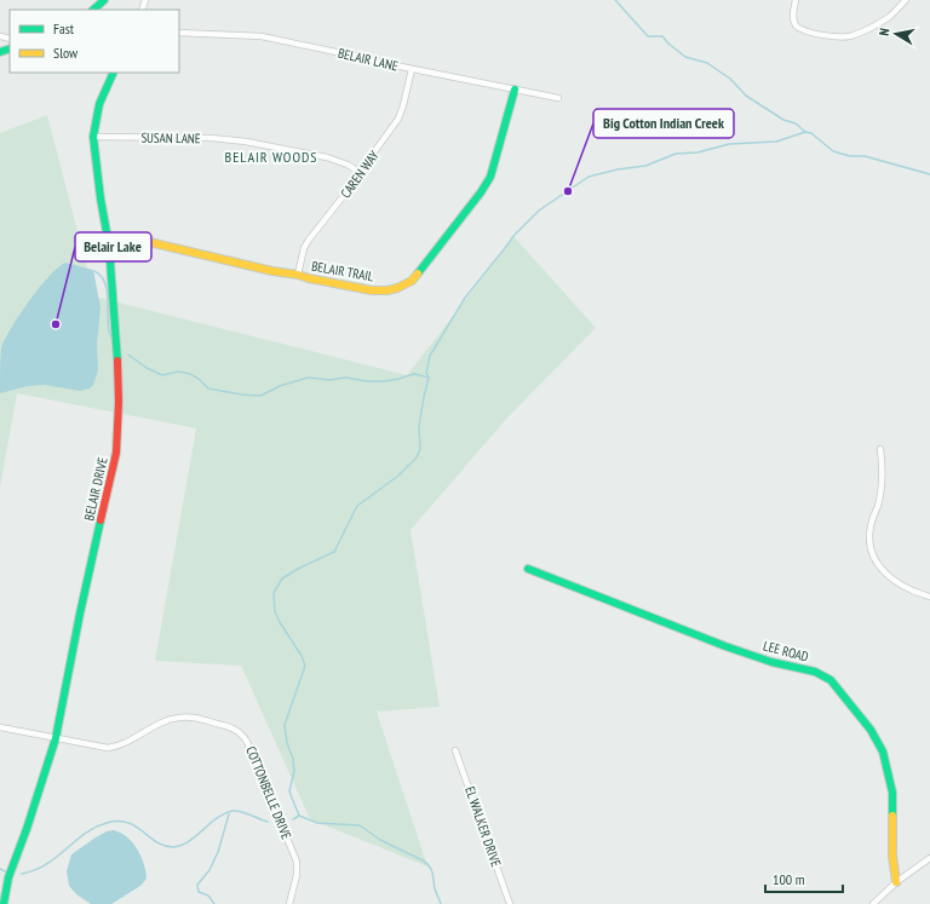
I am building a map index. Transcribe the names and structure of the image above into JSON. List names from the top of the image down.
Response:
{
  "streets": {
    "street": [
      "BELAIR LANE",
      "SUSAN LANE",
      "CAREN WAY",
      "BELAIR TRAIL",
      "BELAIR DRIVE",
      "LEE ROAD",
      "COTTONBELLE DRIVE",
      "EL WALKER DRIVE"
    ]
  },
  "crossings": [
    ["BELAIR LANE", "CAREN WAY"],
    ["BELAIR LANE", "BELAIR TRAIL"],
    ["SUSAN LANE", "CAREN WAY"],
    ["SUSAN LANE", "BELAIR DRIVE"],
    ["CAREN WAY", "BELAIR TRAIL"],
    ["BELAIR TRAIL", "BELAIR DRIVE"],
    ["BELAIR DRIVE", "COTTONBELLE DRIVE"]
  ],
  "districts": ["BELAIR WOODS"],
  "places": ["Big Cotton Indian Creek", "Belair Lake"],
  "legend": ["Fast", "Slow"],
  "scale_bar": "100 m",
  "north": "left"
}
